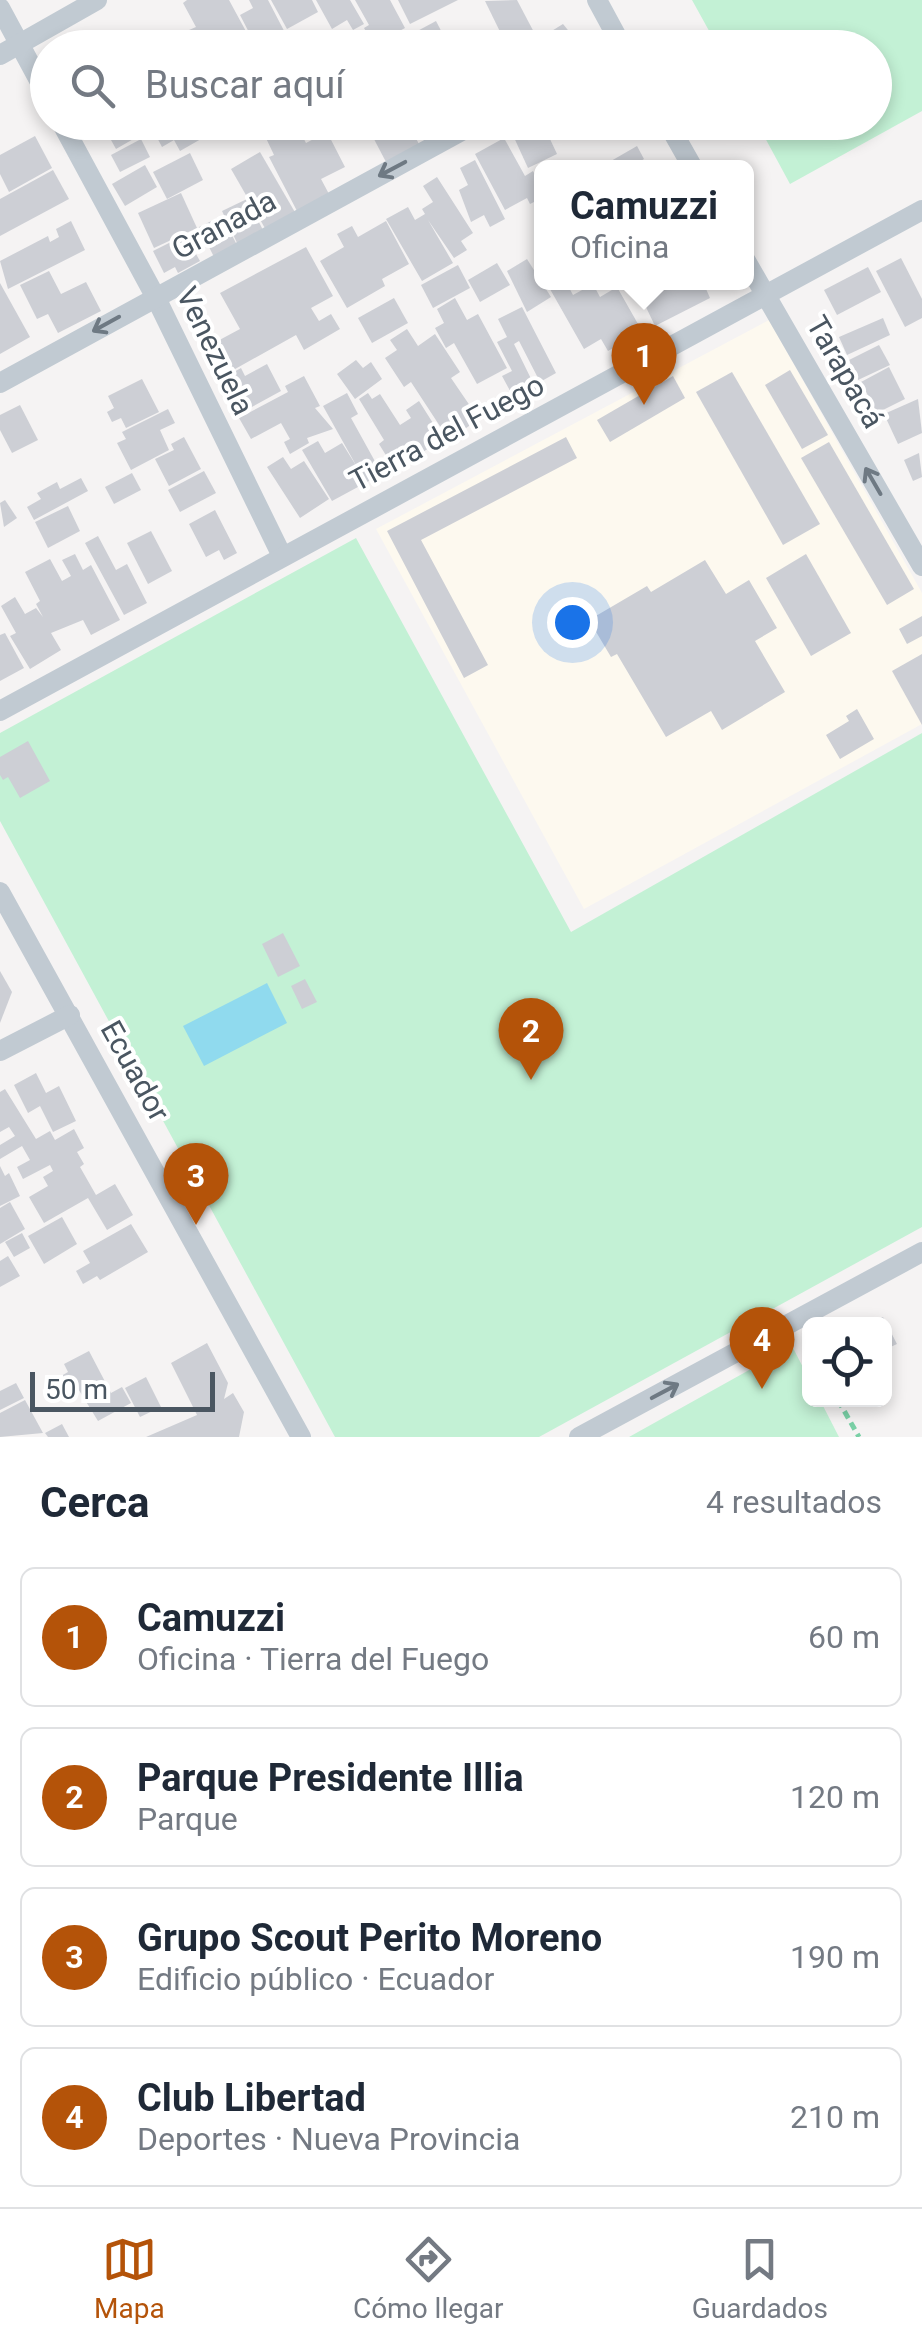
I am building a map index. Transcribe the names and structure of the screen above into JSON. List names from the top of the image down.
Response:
{
  "streets": {
    "street": [
      "Granada",
      "Venezuela",
      "Tarapacá",
      "Tierra del Fuego",
      "Ecuador"
    ]
  },
  "crossings": [
    ["Granada", "Venezuela"],
    ["Venezuela", "Tierra del Fuego"],
    ["Tarapacá", "Tierra del Fuego"]
  ],
  "one_way": ["Granada", "Tarapacá"],
  "scale_bar": "50 m",
  "page": {
    "search": "Buscar aquí",
    "popup": ["Camuzzi", "Oficina"],
    "pins": [
      "1",
      "2",
      "3",
      "4"
    ],
    "scale": "50 m",
    "heading": ["Cerca", "4 resultados"],
    "list": [
      {
        "mark": "1",
        "name": "Camuzzi",
        "note": "Oficina · Tierra del Fuego",
        "value": "60 m"
      },
      {
        "mark": "2",
        "name": "Parque Presidente Illia",
        "note": "Parque",
        "value": "120 m"
      },
      {
        "mark": "3",
        "name": "Grupo Scout Perito Moreno",
        "note": "Edificio público · Ecuador",
        "value": "190 m"
      },
      {
        "mark": "4",
        "name": "Club Libertad",
        "note": "Deportes · Nueva Provincia",
        "value": "210 m"
      }
    ],
    "nav": ["Mapa", "Cómo llegar", "Guardados"]
  }
}
